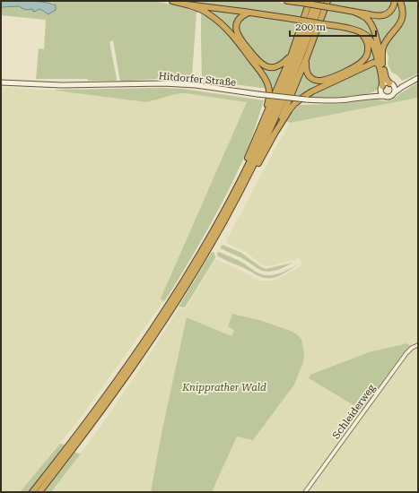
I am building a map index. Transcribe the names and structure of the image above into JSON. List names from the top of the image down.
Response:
{
  "streets": {
    "main road": ["Hitdorfer Straße"],
    "street": ["Schleiderweg"]
  },
  "parks": ["Knipprather Wald"],
  "scale_bar": "200 m"
}
